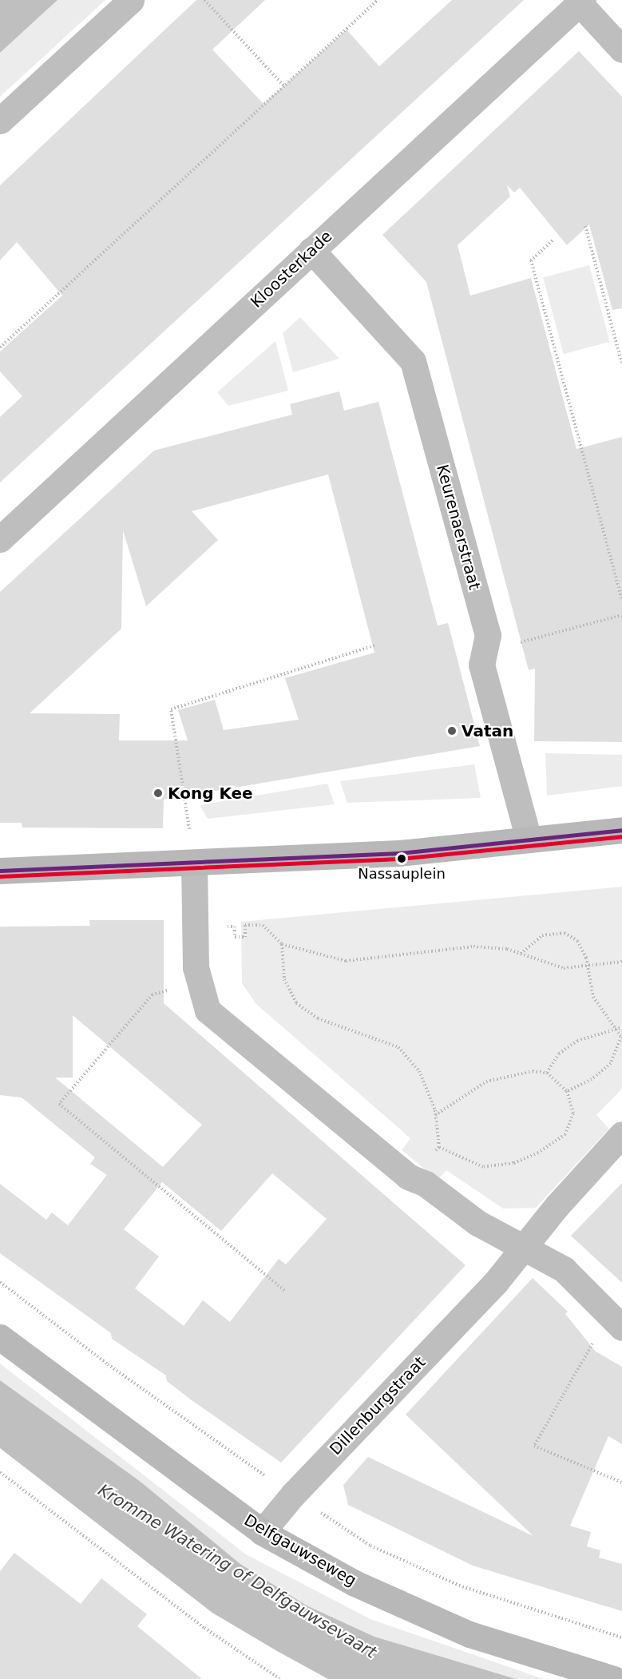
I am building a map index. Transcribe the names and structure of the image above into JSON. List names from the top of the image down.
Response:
{
  "streets": {
    "street": [
      "Kloosterkade",
      "Keurenaerstraat",
      "Dillenburgstraat",
      "Delfgauwseweg"
    ]
  },
  "crossings": [
    ["Kloosterkade", "Keurenaerstraat"],
    ["Dillenburgstraat", "Delfgauwseweg"]
  ],
  "water": ["Kromme Watering of Delfgauwsevaart"],
  "places": ["Vatan", "Kong Kee", "Nassauplein"]
}
